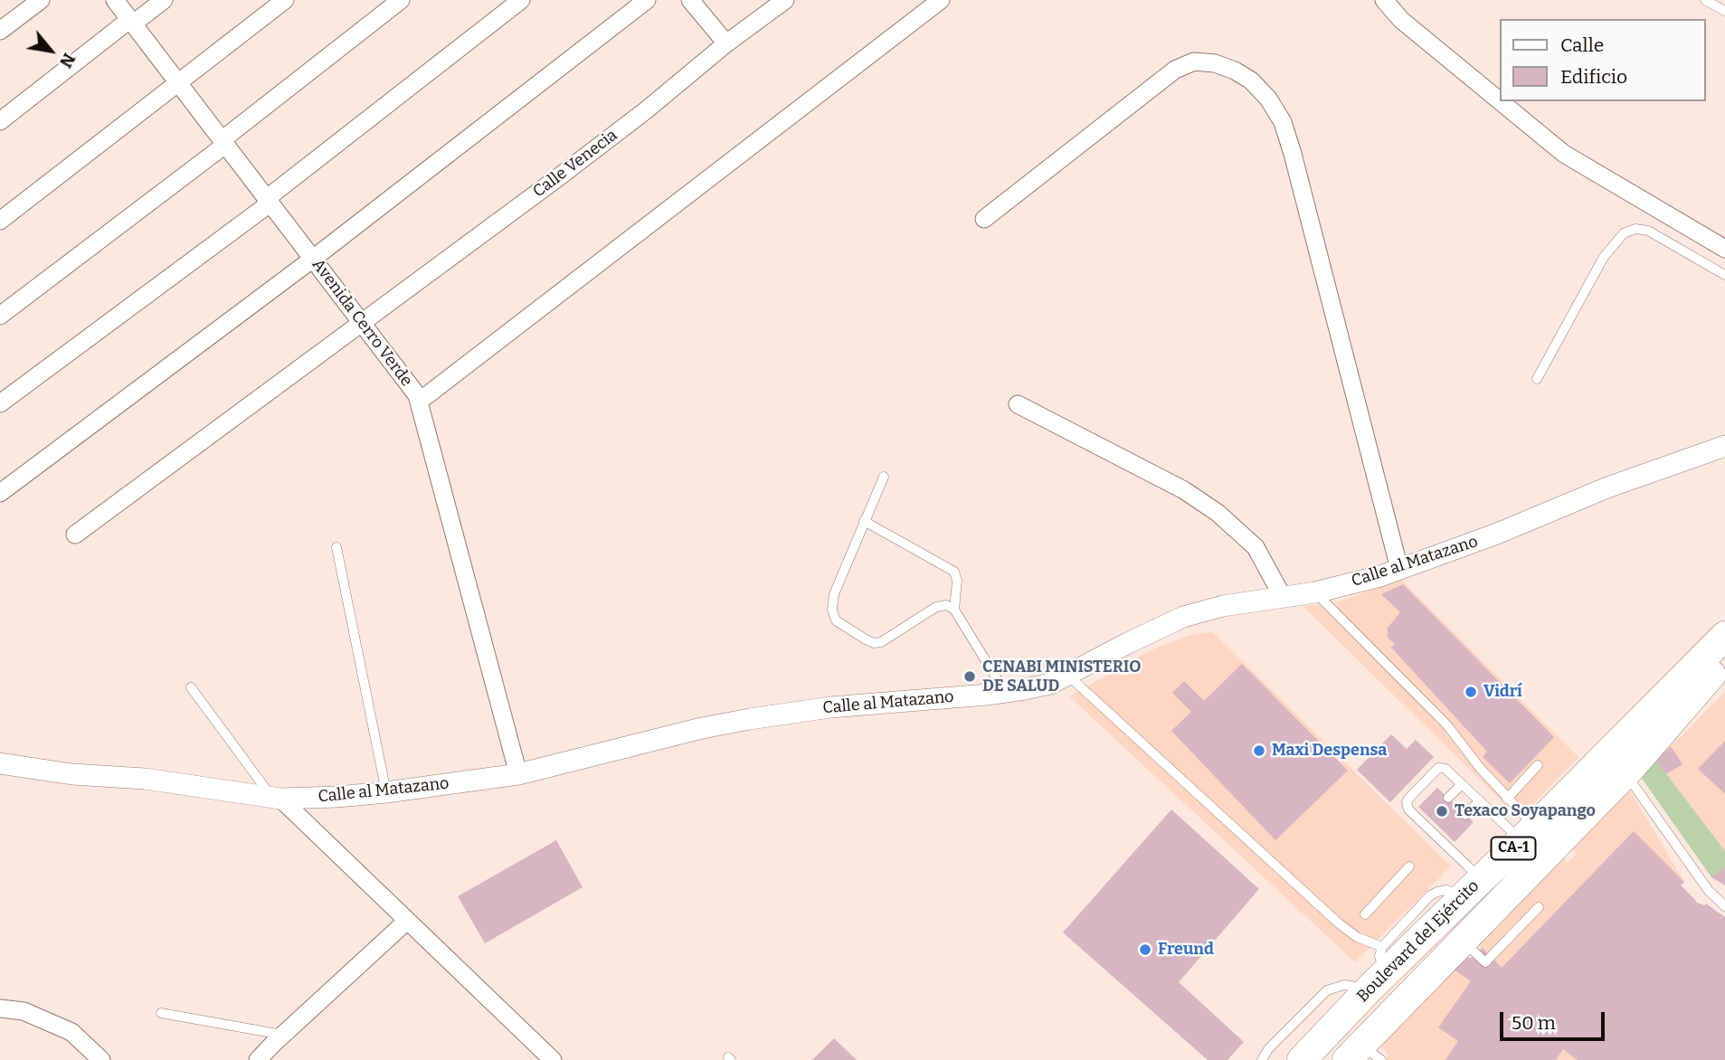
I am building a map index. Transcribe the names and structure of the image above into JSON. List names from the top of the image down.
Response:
{
  "streets": {
    "highway": ["CA-1", "Boulevard del Ejército"],
    "street": ["Calle Venecia", "Avenida Cerro Verde", "Calle al Matazano"]
  },
  "crossings": [
    ["Calle Venecia", "Avenida Cerro Verde"],
    ["Avenida Cerro Verde", "Calle al Matazano"]
  ],
  "places": [
    "CENABI MINISTERIO DE SALUD",
    "Vidrí",
    "Maxi Despensa",
    "Texaco Soyapango",
    "Freund"
  ],
  "legend": ["Calle", "Edificio"],
  "scale_bar": "50 m",
  "north": "bottom right"
}
